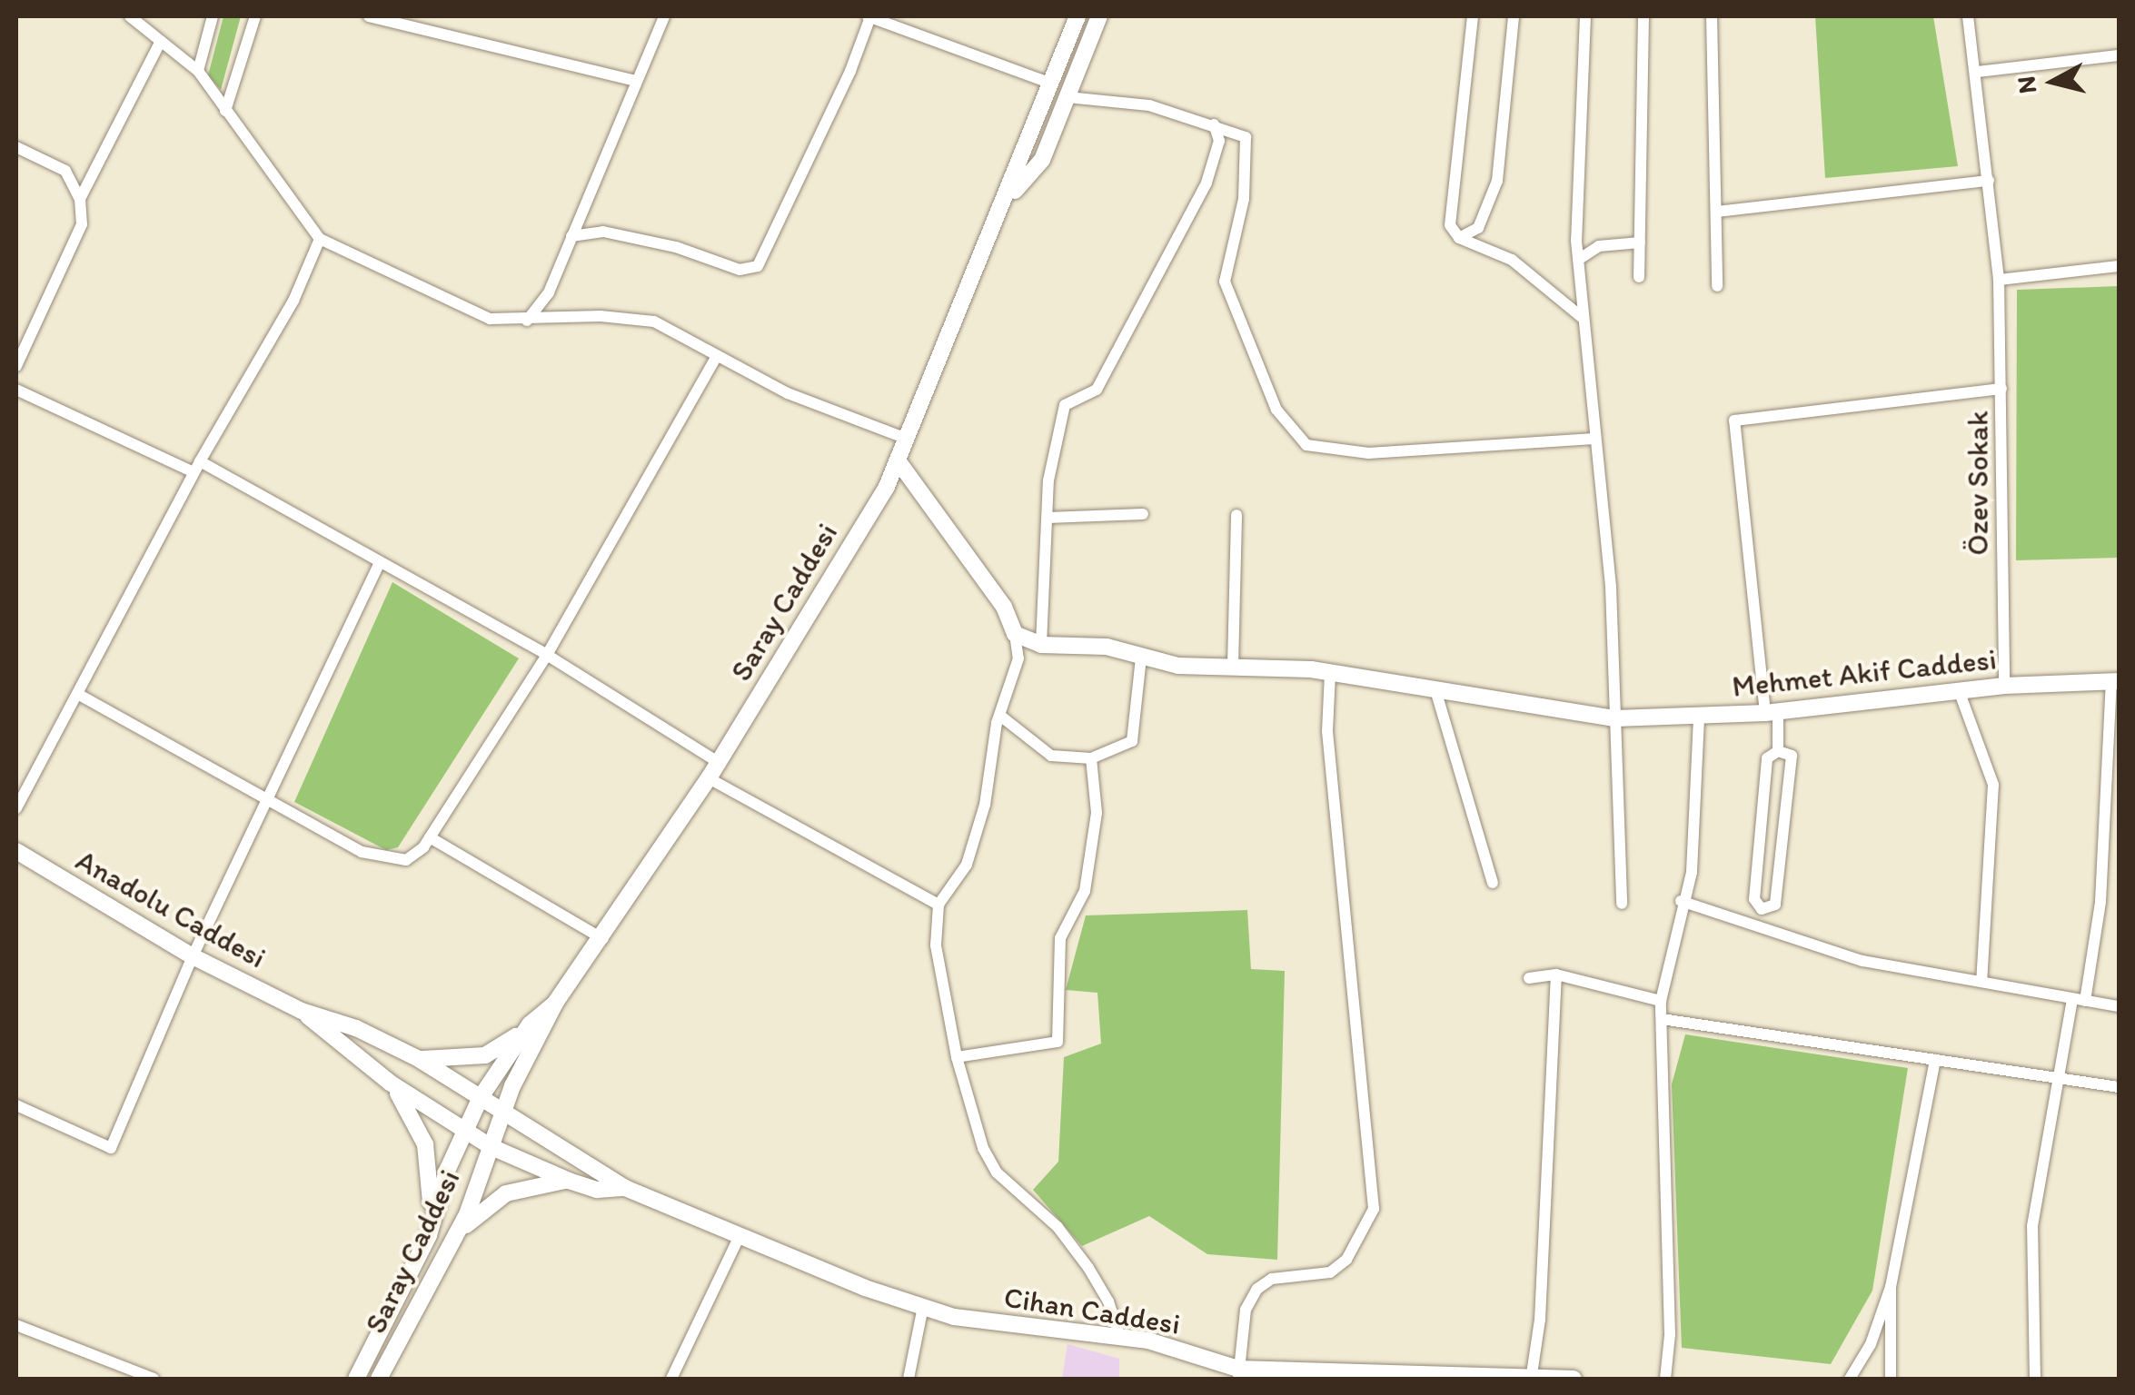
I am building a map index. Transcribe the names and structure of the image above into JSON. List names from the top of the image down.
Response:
{
  "streets": {
    "street": [
      "Özev Sokak",
      "Saray Caddesi",
      "Mehmet Akif Caddesi",
      "Anadolu Caddesi",
      "Cihan Caddesi"
    ]
  },
  "crossings": [
    ["Özev Sokak", "Mehmet Akif Caddesi"],
    ["Saray Caddesi", "Anadolu Caddesi"],
    ["Saray Caddesi", "Cihan Caddesi"],
    ["Anadolu Caddesi", "Cihan Caddesi"]
  ],
  "north": "left"
}
